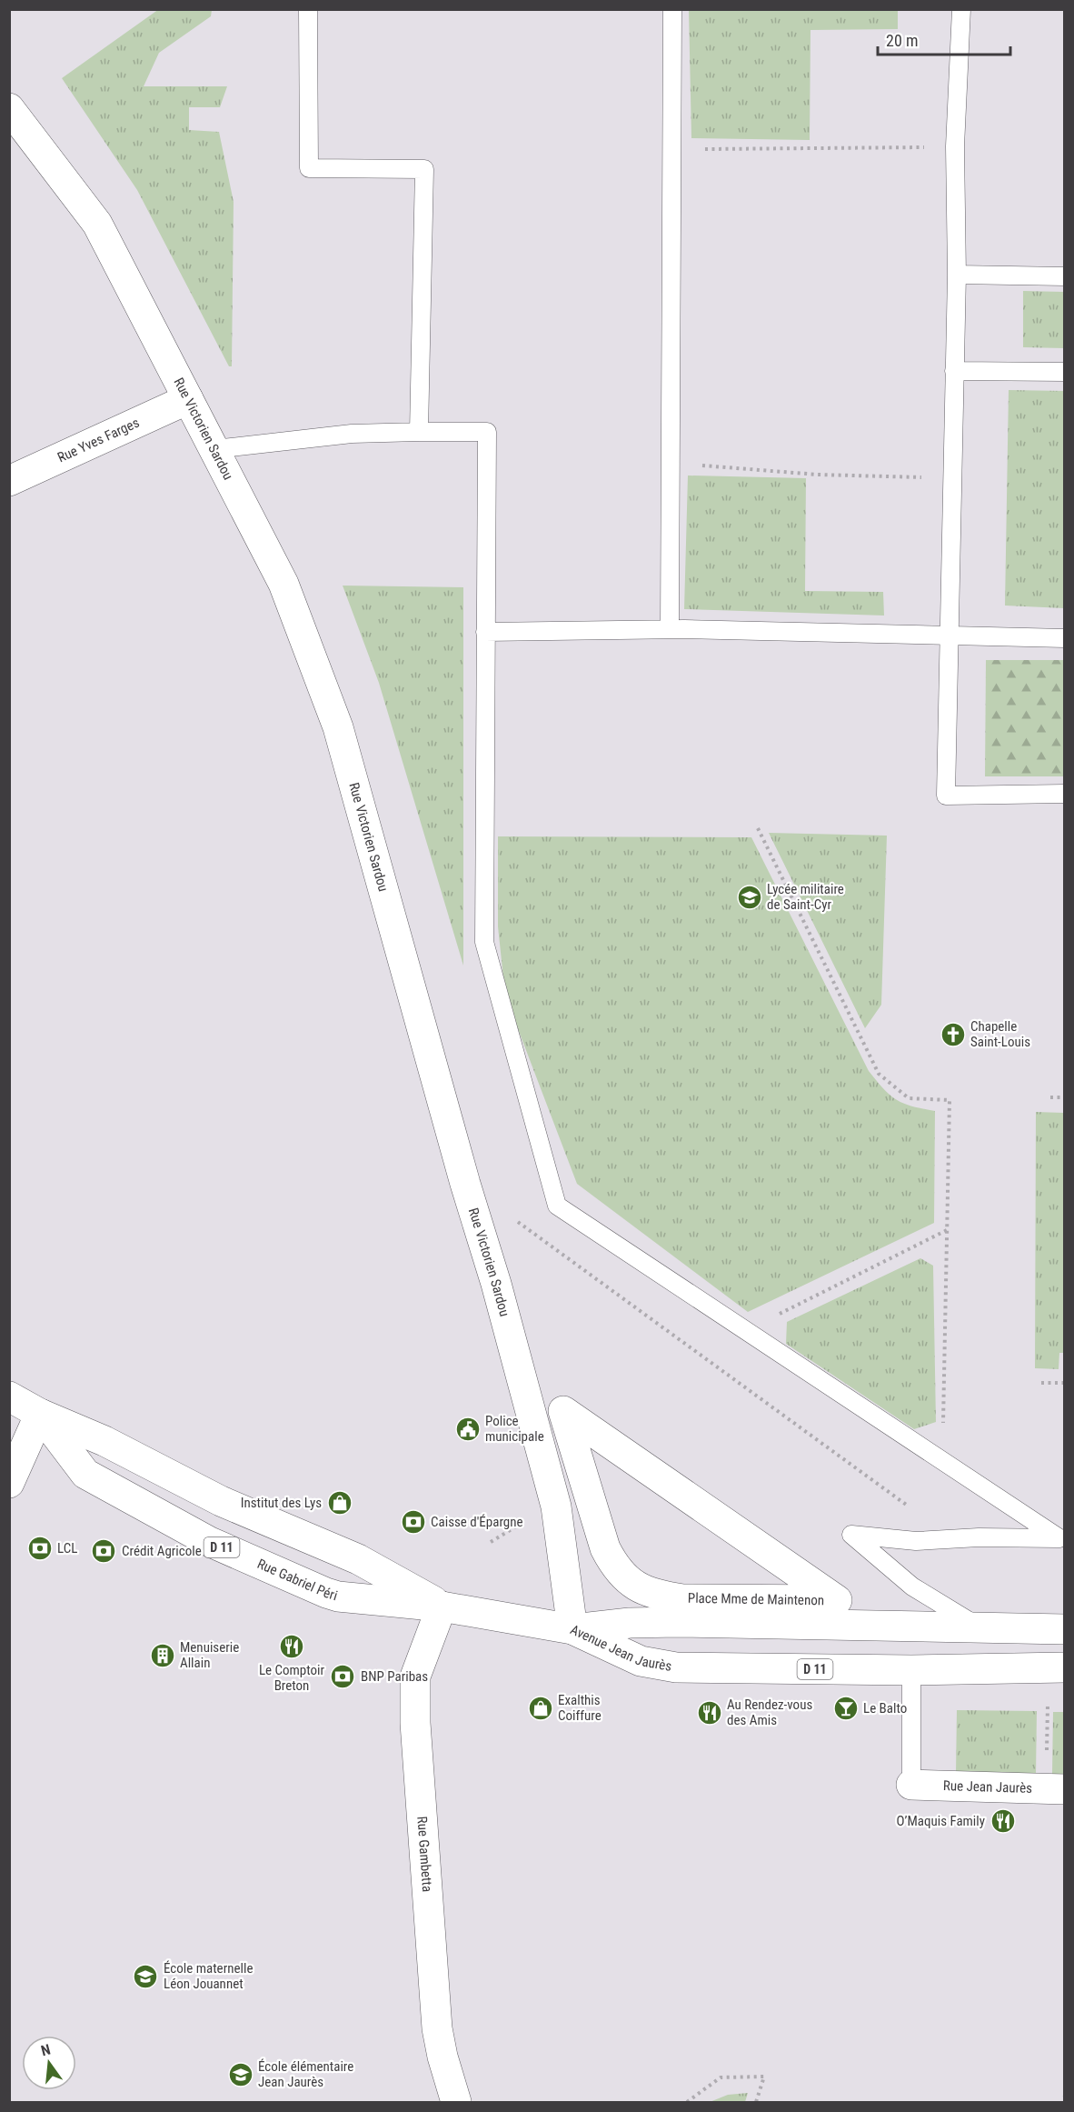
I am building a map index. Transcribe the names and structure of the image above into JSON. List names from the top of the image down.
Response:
{
  "streets": {
    "street": [
      "Rue Victorien Sardou",
      "Rue Yves Farges",
      "D 11",
      "Rue Gabriel Péri",
      "Place Mme de Maintenon",
      "Avenue Jean Jaurès",
      "Rue Jean Jaurès",
      "Rue Gambetta"
    ]
  },
  "crossings": [
    ["Rue Victorien Sardou", "Rue Yves Farges"],
    ["Rue Victorien Sardou", "Rue Gabriel Péri"],
    ["Rue Victorien Sardou", "Avenue Jean Jaurès"],
    ["Rue Gabriel Péri", "Avenue Jean Jaurès"],
    ["Rue Gabriel Péri", "Rue Gambetta"]
  ],
  "places": {
    "school or university": ["Lycée militaire de Saint-Cyr", "École maternelle Léon Jouannet", "École élémentaire Jean Jaurès"],
    "church": ["Chapelle Saint-Louis"],
    "public building": ["Police municipale"],
    "shop": ["Institut des Lys", "Exalthis Coiffure"],
    "bank": [
      "Caisse d'Épargne",
      "LCL",
      "Crédit Agricole",
      "BNP Paribas"
    ],
    "restaurant": ["Le Comptoir Breton", "Au Rendez-vous des Amis", "O’Maquis Family"],
    "building": ["Menuiserie Allain"],
    "bar": ["Le Balto"]
  },
  "scale_bar": "20 m",
  "north": "top"
}
